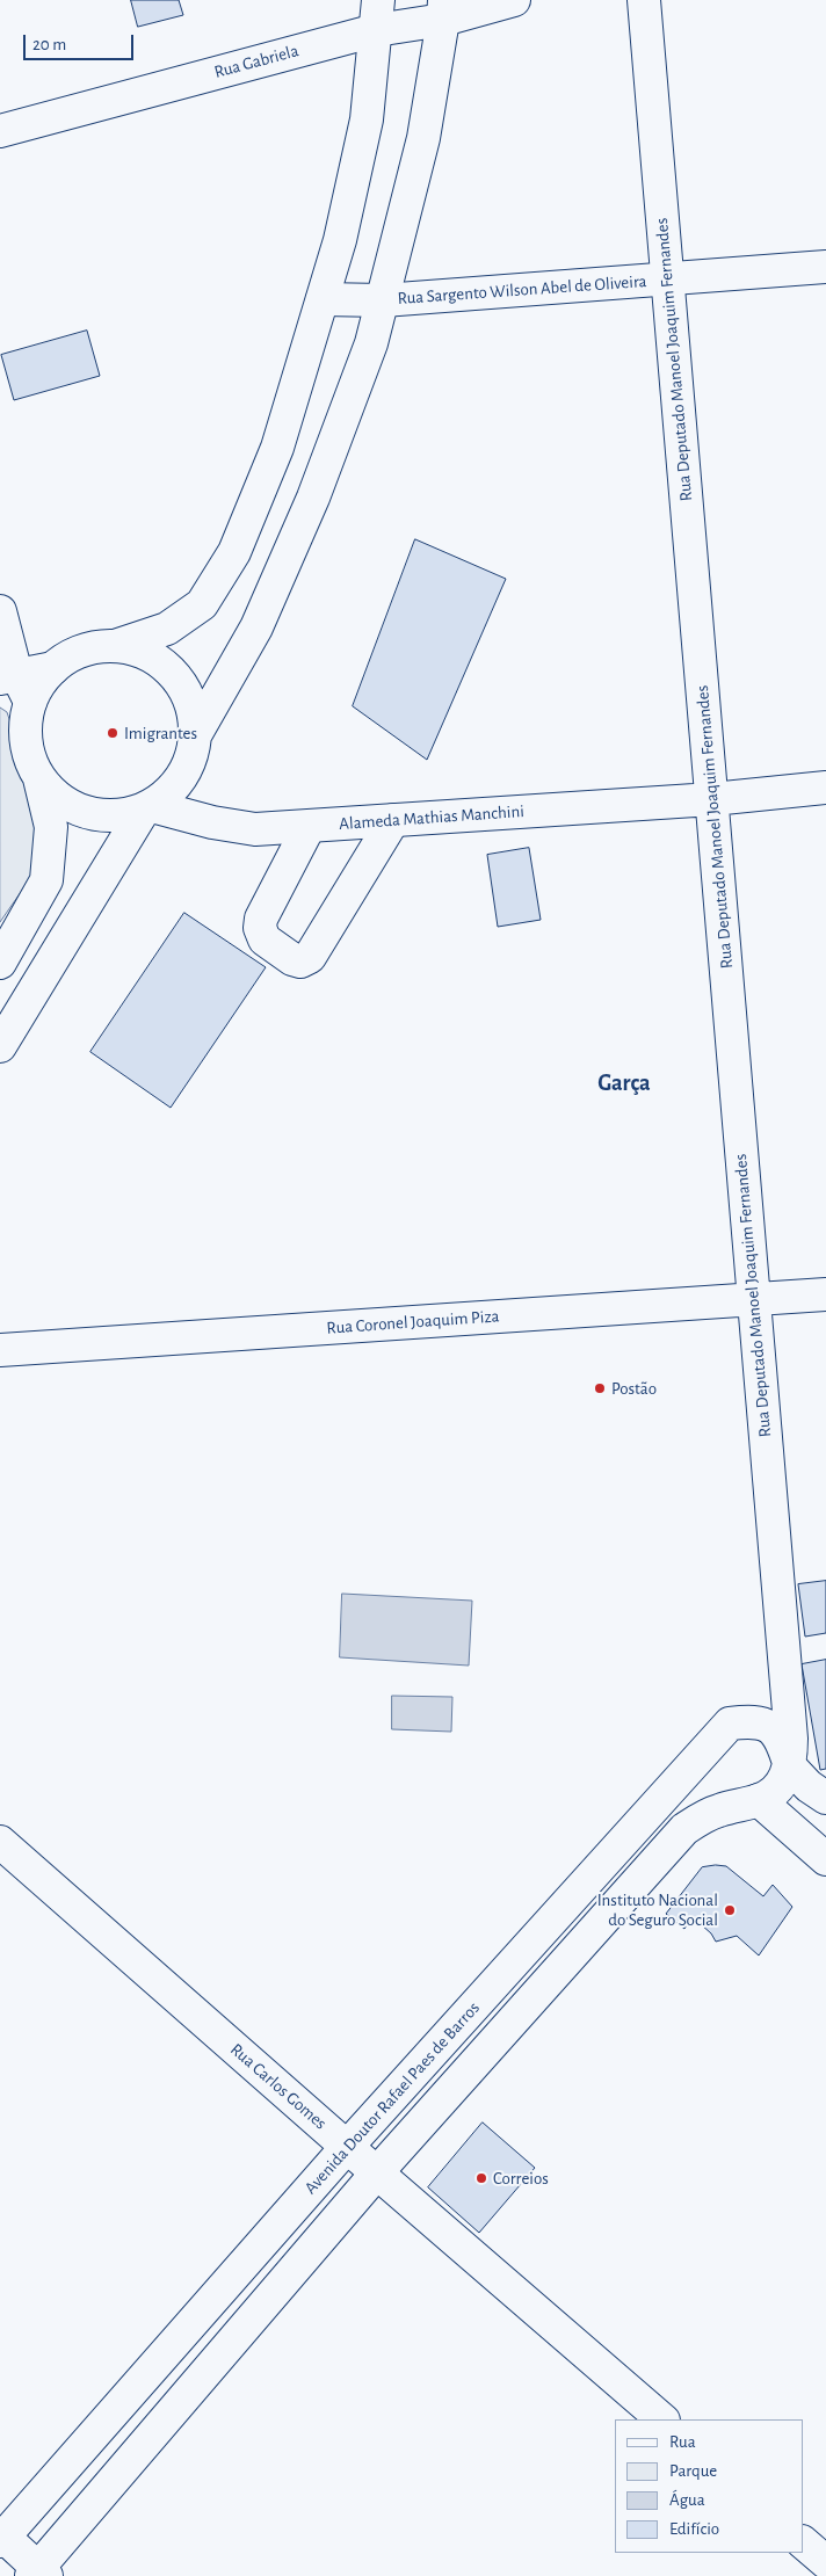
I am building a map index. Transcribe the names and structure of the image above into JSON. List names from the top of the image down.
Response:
{
  "streets": {
    "main road": [
      "Rua Gabriela",
      "Rua Sargento Wilson Abel de Oliveira",
      "Rua Deputado Manoel Joaquim Fernandes",
      "Alameda Mathias Manchini",
      "Rua Coronel Joaquim Piza",
      "Rua Carlos Gomes",
      "Avenida Doutor Rafael Paes de Barros"
    ]
  },
  "crossings": [
    ["Rua Sargento Wilson Abel de Oliveira", "Rua Deputado Manoel Joaquim Fernandes"],
    ["Rua Deputado Manoel Joaquim Fernandes", "Alameda Mathias Manchini"],
    ["Rua Deputado Manoel Joaquim Fernandes", "Rua Coronel Joaquim Piza"],
    ["Rua Deputado Manoel Joaquim Fernandes", "Avenida Doutor Rafael Paes de Barros"],
    ["Rua Carlos Gomes", "Avenida Doutor Rafael Paes de Barros"]
  ],
  "districts": ["Garça"],
  "places": [
    "Imigrantes",
    "Postão",
    "Instituto Nacional do Seguro Social",
    "Correios"
  ],
  "legend": [
    "Rua",
    "Parque",
    "Água",
    "Edifício"
  ],
  "scale_bar": "20 m"
}
